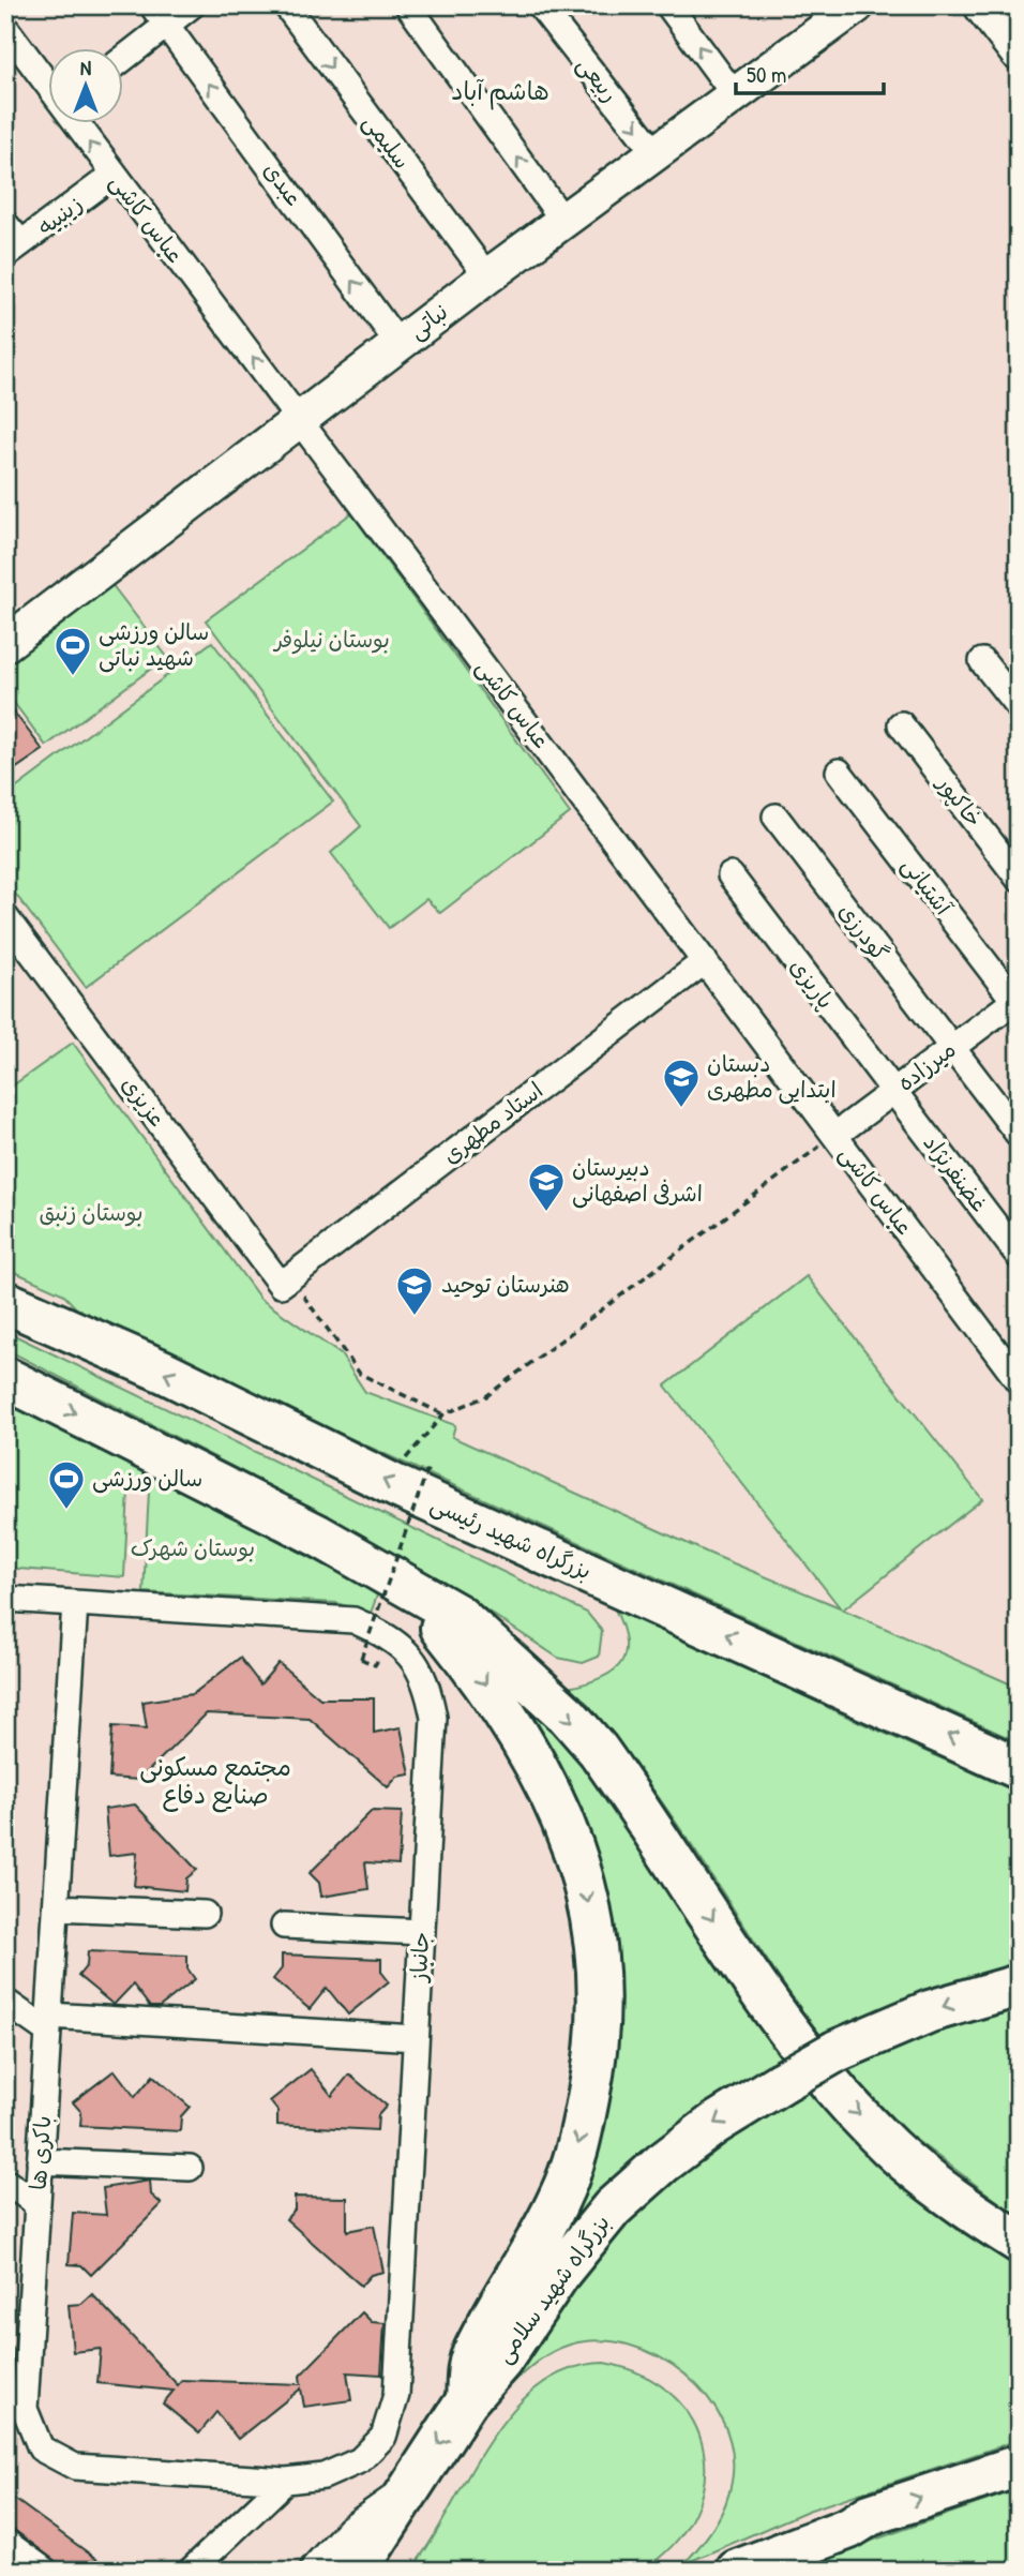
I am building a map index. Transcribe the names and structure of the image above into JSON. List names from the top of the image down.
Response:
{
  "streets": {
    "highway": ["بزرگراه شهید رئیسی", "بزرگراه شهید سلامی"],
    "main road": ["نباتی"],
    "street": [
      "ربیعی",
      "سلیمی",
      "عبدی",
      "زینبیه",
      "عباس کاشی",
      "خاکپور",
      "آشتیانی",
      "گودرزی",
      "پاریزی",
      "میرزاده",
      "عزیزی",
      "استاد مطهری",
      "غضنفرنژاد",
      "جانباز",
      "باکری ها"
    ]
  },
  "crossings": [
    ["ربیعی", "نباتی"],
    ["سلیمی", "نباتی"],
    ["عبدی", "نباتی"],
    ["زینبیه", "عباس کاشی"],
    ["عباس کاشی", "نباتی"],
    ["عباس کاشی", "میرزاده"],
    ["عباس کاشی", "استاد مطهری"],
    ["آشتیانی", "میرزاده"],
    ["گودرزی", "میرزاده"],
    ["پاریزی", "میرزاده"],
    ["پاریزی", "غضنفرنژاد"],
    ["میرزاده", "غضنفرنژاد"],
    ["عزیزی", "استاد مطهری"],
    ["جانباز", "باکری ها"]
  ],
  "one_way": ["بزرگراه شهید سلامی"],
  "districts": ["هاشم آباد", "مجتمع مسکونی صنایع دفاع"],
  "parks": ["بوستان نیلوفر", "بوستان زنبق", "بوستان شهرک"],
  "places": {
    "sports": ["سالن ورزشی شهید نباتی", "سالن ورزشی"],
    "school or university": ["دبستان ابتدایی مطهری", "دبیرستان اشرفی اصفهانی", "هنرستان توحید"]
  },
  "scale_bar": "50 m",
  "north": "top"
}
